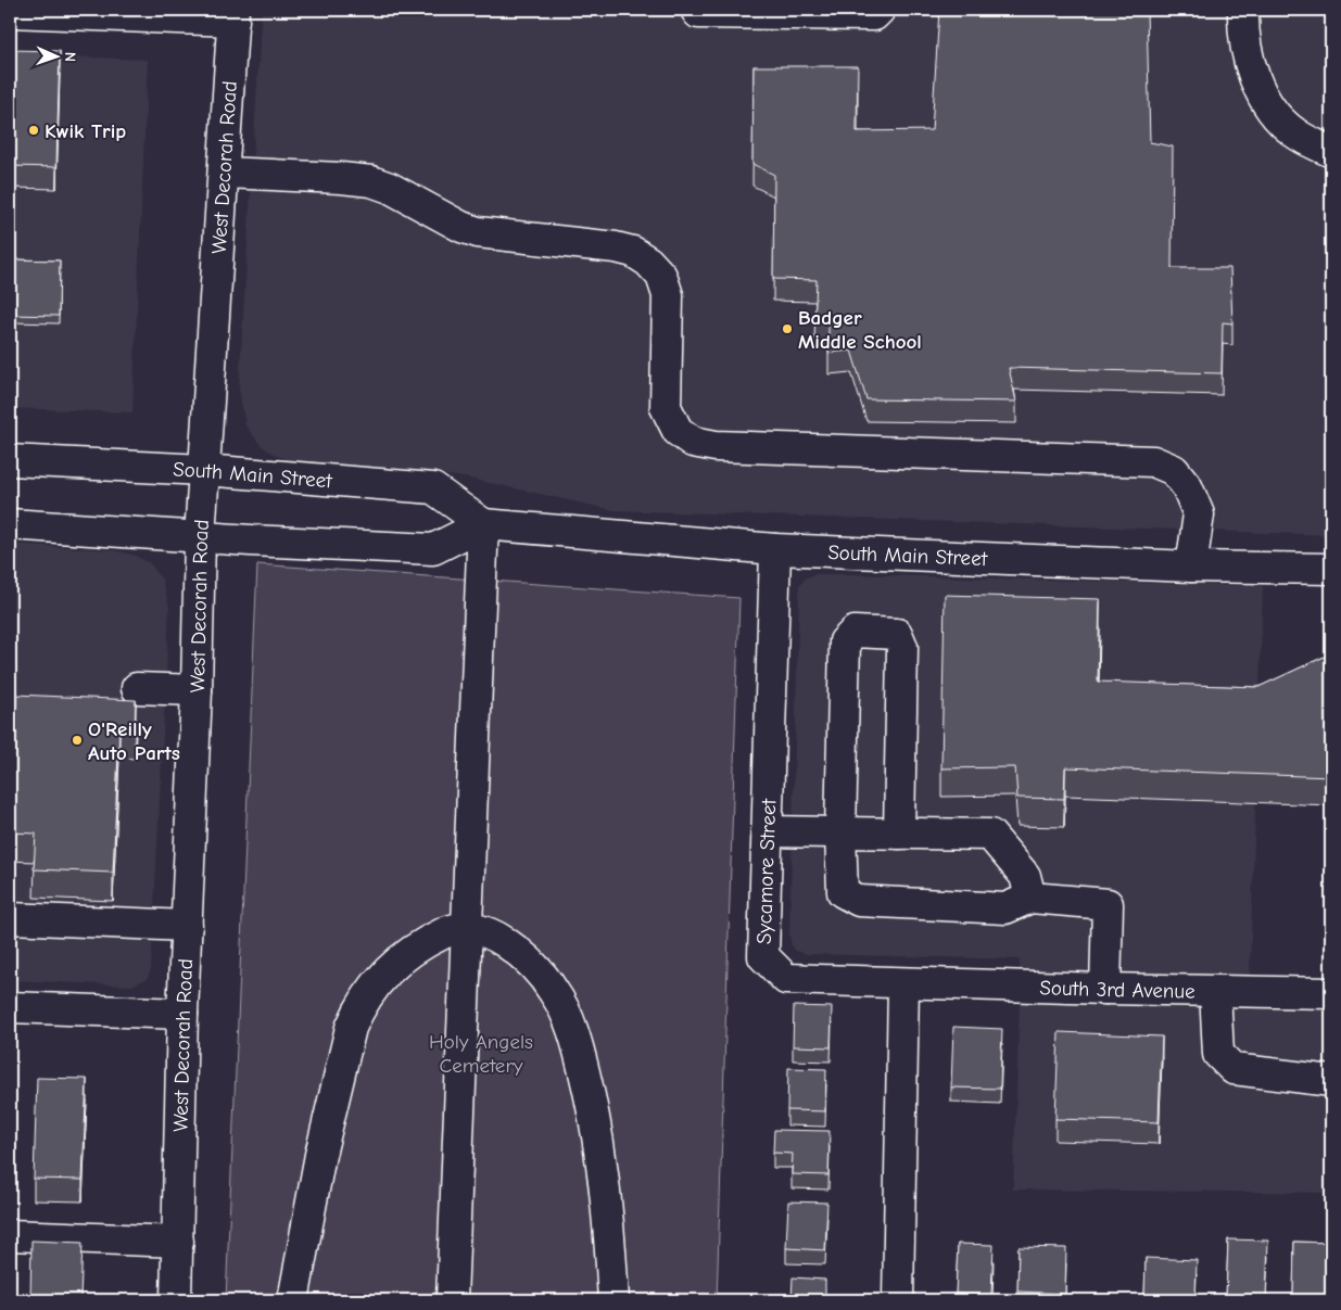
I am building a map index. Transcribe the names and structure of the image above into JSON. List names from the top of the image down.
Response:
{
  "streets": {
    "street": [
      "West Decorah Road",
      "South Main Street",
      "Sycamore Street",
      "South 3rd Avenue"
    ]
  },
  "crossings": [
    ["West Decorah Road", "South Main Street"],
    ["South Main Street", "Sycamore Street"],
    ["Sycamore Street", "South 3rd Avenue"]
  ],
  "parks": ["Holy Angels Cemetery"],
  "places": ["Kwik Trip", "Badger Middle School", "O'Reilly Auto Parts"],
  "north": "right"
}
